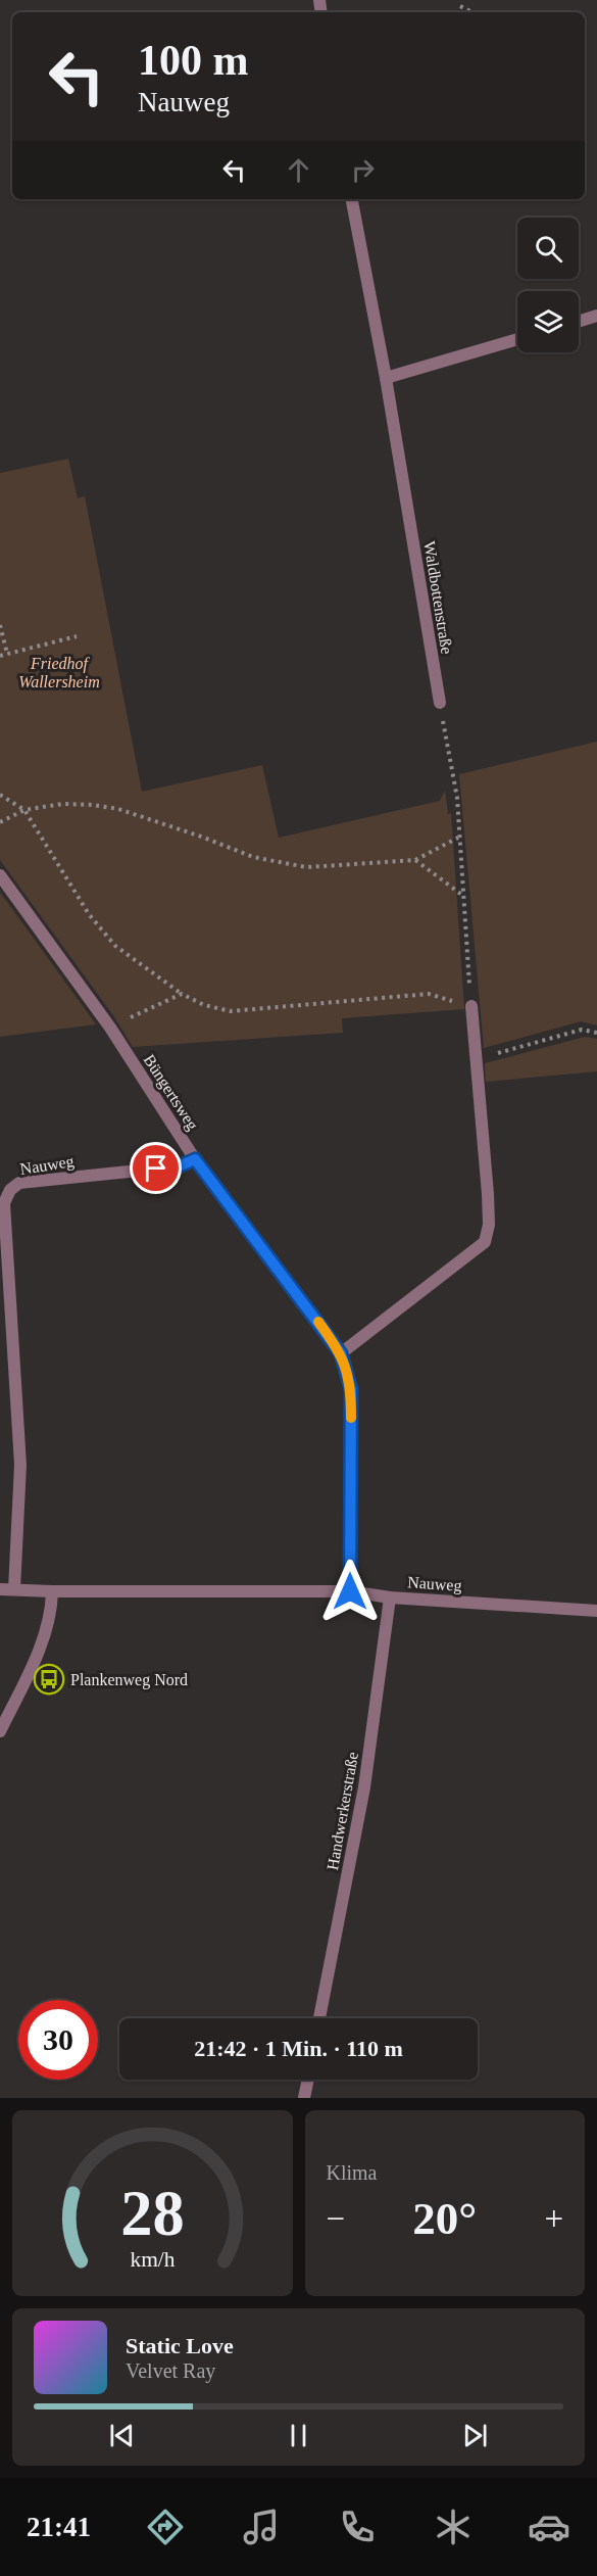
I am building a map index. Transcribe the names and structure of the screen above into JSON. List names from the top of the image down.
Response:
{
  "streets": {
    "street": [
      "Waldbottenstraße",
      "Büngertsweg",
      "Nauweg",
      "Handwerkerstraße"
    ]
  },
  "crossings": [
    ["Büngertsweg", "Nauweg"],
    ["Nauweg", "Handwerkerstraße"]
  ],
  "parks": ["Friedhof Wallersheim"],
  "places": {
    "bus stop": ["Plankenweg Nord"]
  },
  "page": {
    "turn": ["100 m", "Nauweg"],
    "limit": "30",
    "trip": "21:42 · 1 Min. · 110 m",
    "tile": "Klima",
    "heat": ["−", "20°", "+"],
    "song": ["Static Love", "Velvet Ray"],
    "tabs": "21:41",
    "gauge": ["28", "km/h"]
  }
}
